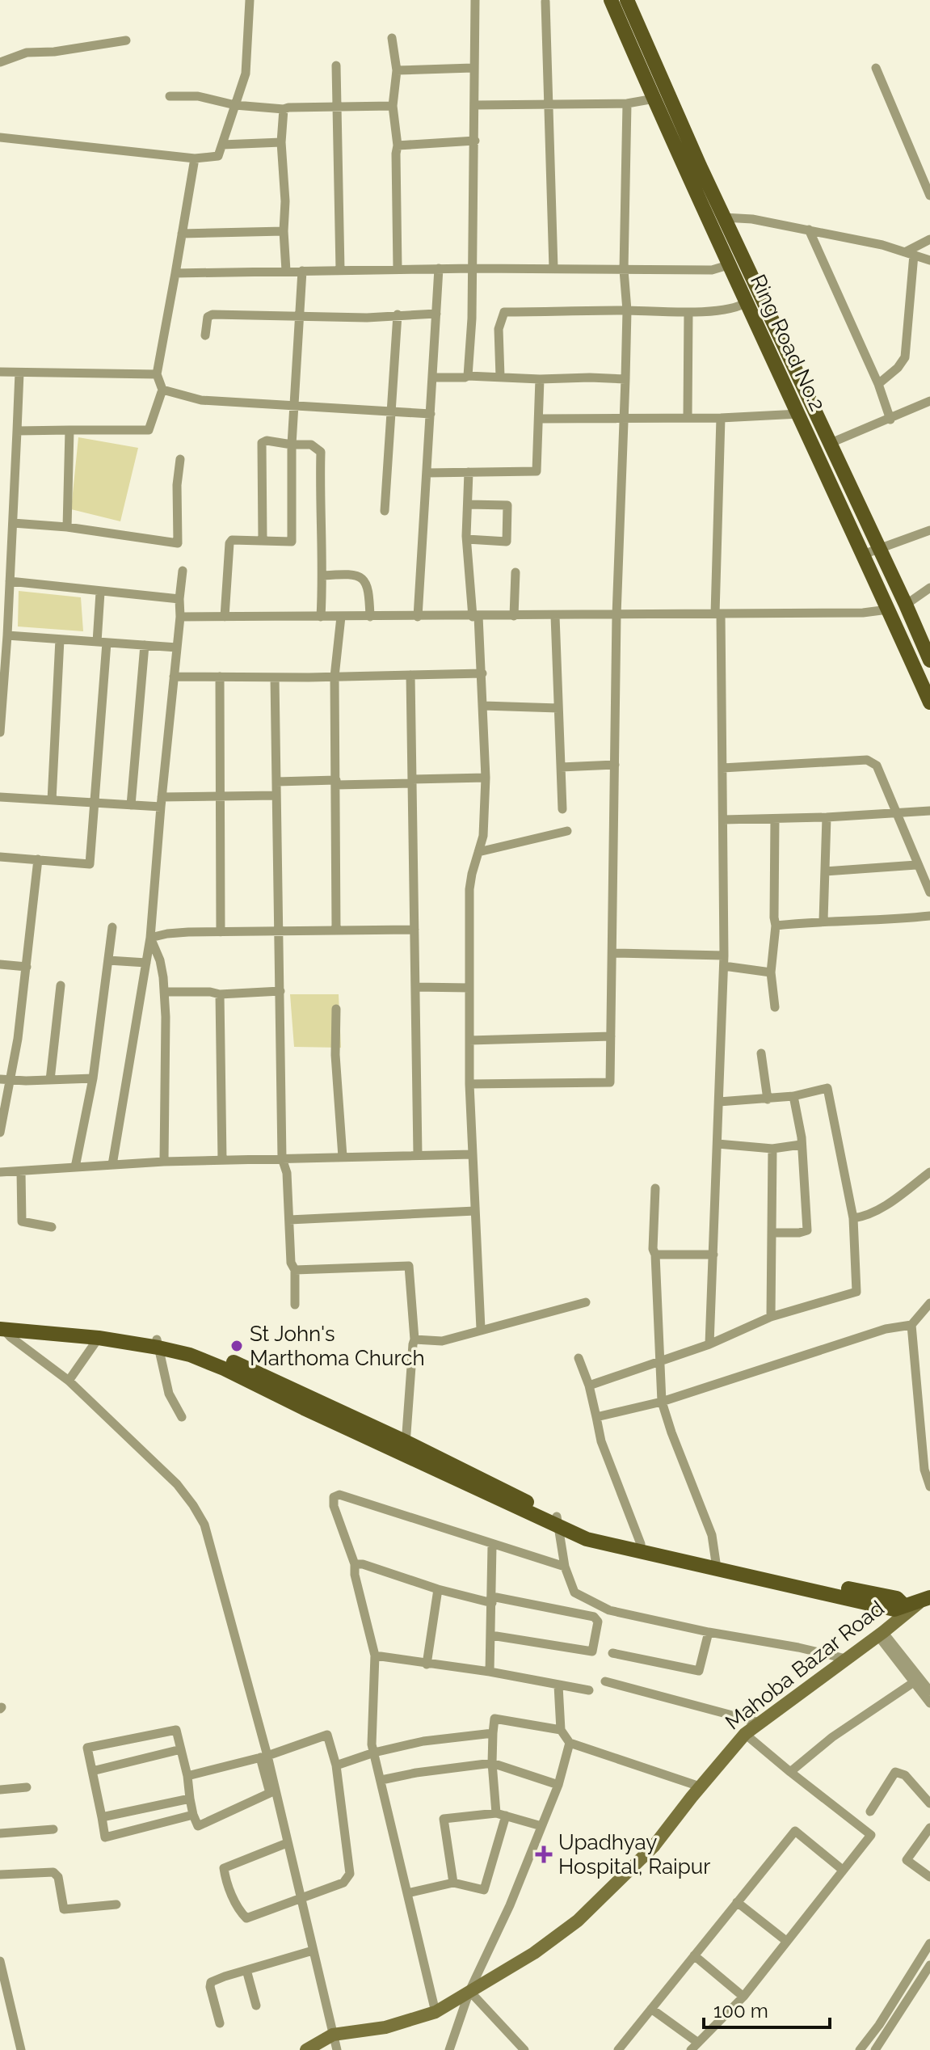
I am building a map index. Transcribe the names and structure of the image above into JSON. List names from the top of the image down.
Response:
{
  "streets": {
    "main road": ["Ring Road No.2"],
    "street": ["Mahoba Bazar Road"]
  },
  "places": {
    "other": ["St John's Marthoma Church"],
    "health": ["Upadhyay Hospital, Raipur"]
  },
  "scale_bar": "100 m"
}
